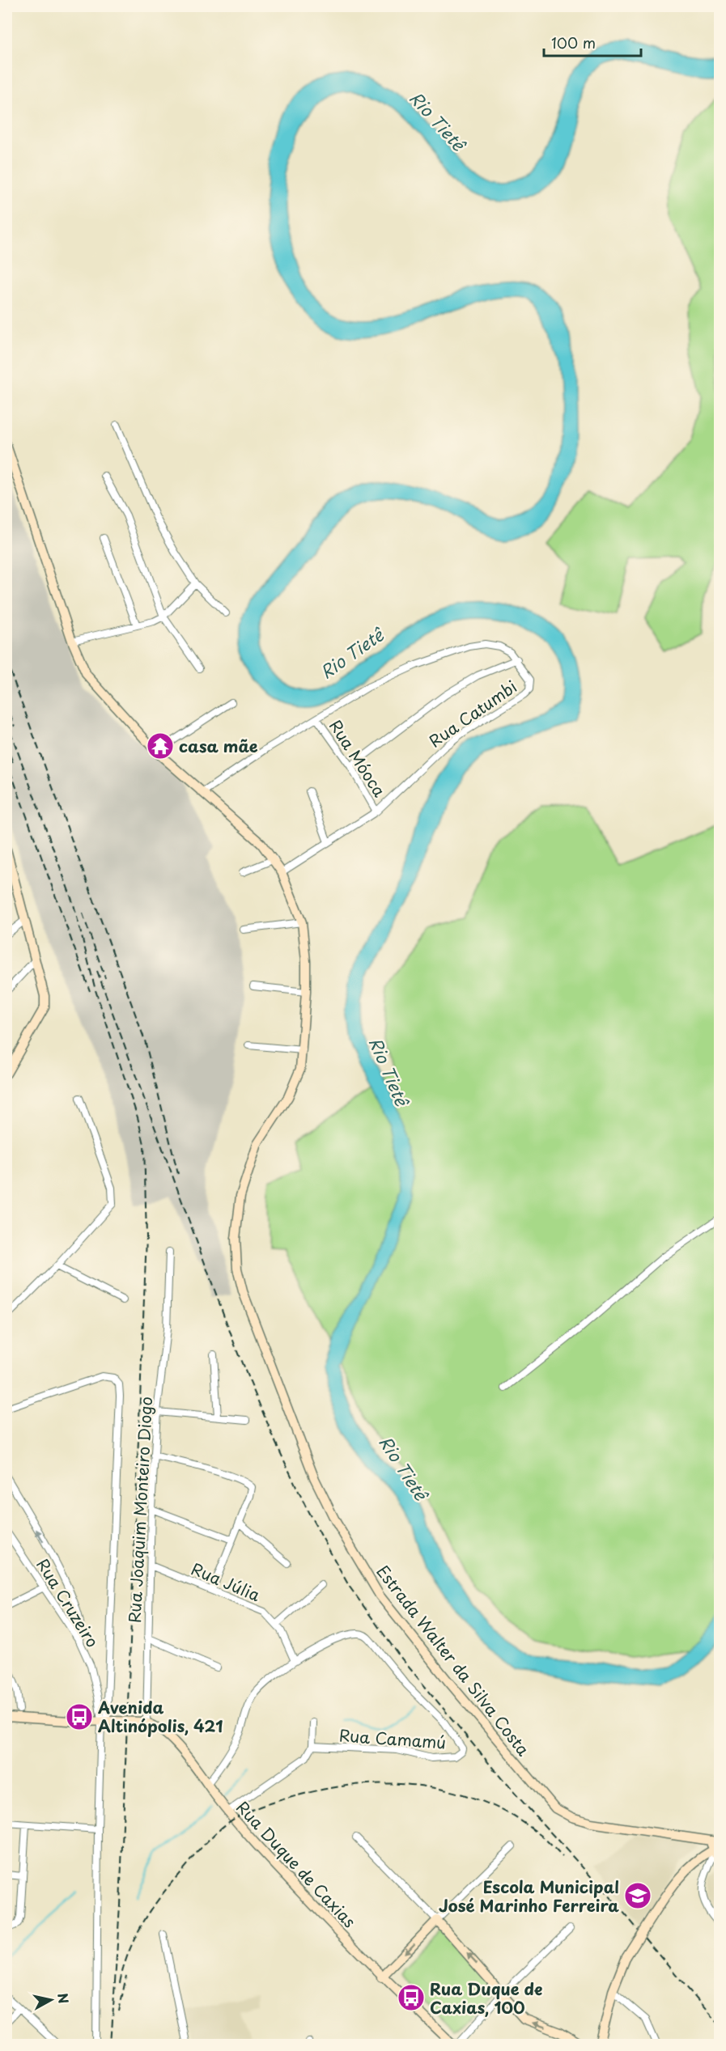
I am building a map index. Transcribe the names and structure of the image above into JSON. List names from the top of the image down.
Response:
{
  "streets": {
    "street": [
      "Rua Catumbi",
      "Rua Móoca",
      "Rua Joaquim Monteiro Diogo",
      "Rua Júlia",
      "Rua Cruzeiro",
      "Estrada Walter da Silva Costa",
      "Rua Camamú",
      "Rua Duque de Caxias"
    ]
  },
  "crossings": [
    ["Rua Catumbi", "Rua Móoca"],
    ["Rua Catumbi", "Estrada Walter da Silva Costa"],
    ["Rua Joaquim Monteiro Diogo", "Rua Júlia"],
    ["Rua Joaquim Monteiro Diogo", "Rua Duque de Caxias"],
    ["Rua Júlia", "Rua Camamú"]
  ],
  "water": ["Rio Tietê"],
  "places": {
    "temple": ["casa mãe"],
    "bus stop": ["Avenida Altinópolis, 421", "Rua Duque de Caxias, 100"],
    "school or university": ["Escola Municipal José Marinho Ferreira"]
  },
  "scale_bar": "100 m",
  "north": "right"
}
